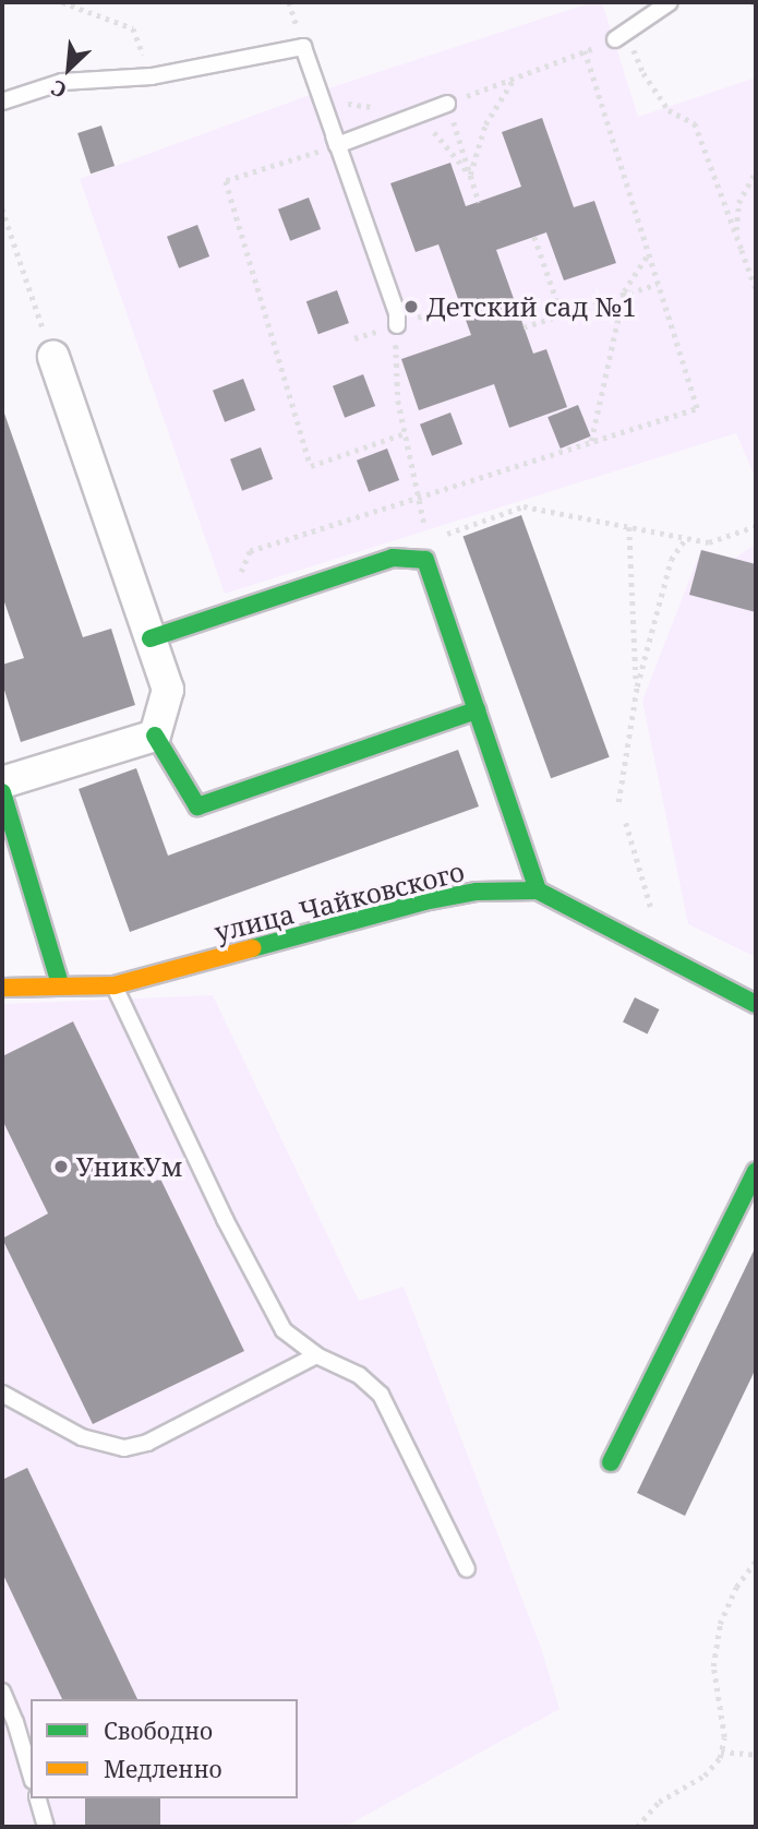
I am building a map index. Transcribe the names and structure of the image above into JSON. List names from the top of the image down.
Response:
{
  "streets": {
    "street": ["улица Чайковского"]
  },
  "places": ["Детский сад №1", "УникУм"],
  "legend": ["Свободно", "Медленно"],
  "north": "bottom left"
}
